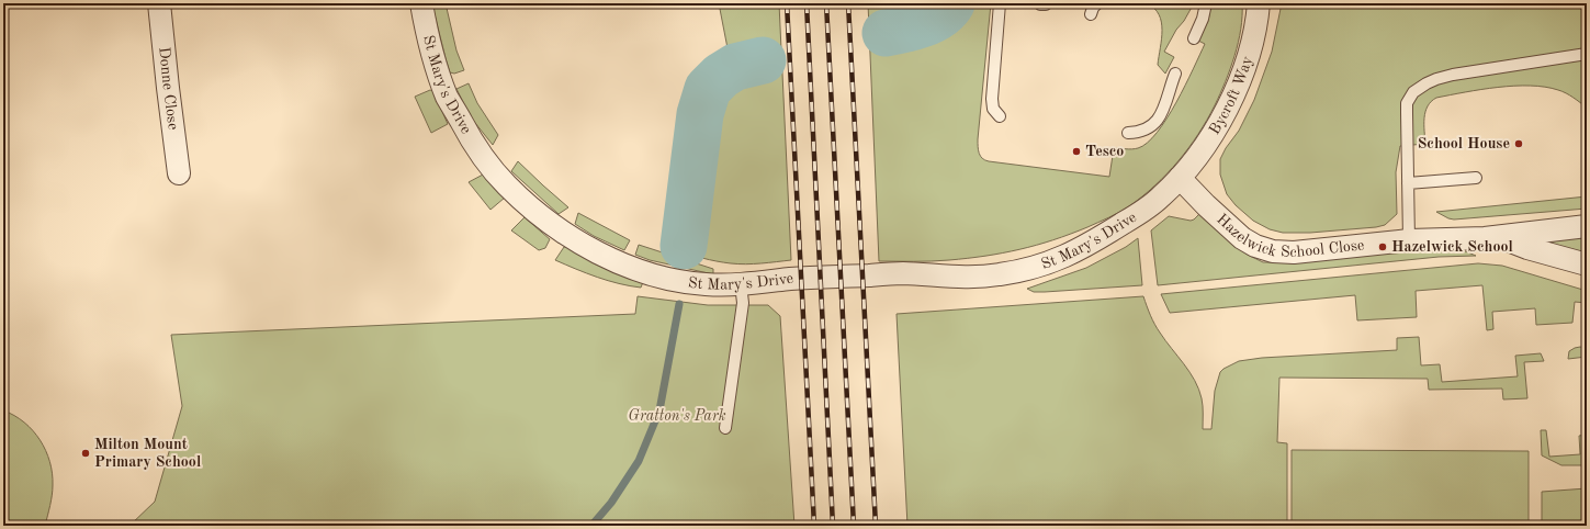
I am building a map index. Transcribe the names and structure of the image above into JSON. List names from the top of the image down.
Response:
{
  "streets": {
    "street": [
      "St Mary's Drive",
      "Donne Close",
      "Bycroft Way",
      "Hazelwick School Close"
    ]
  },
  "crossings": [
    ["St Mary's Drive", "Bycroft Way"],
    ["St Mary's Drive", "Hazelwick School Close"],
    ["Bycroft Way", "Hazelwick School Close"]
  ],
  "parks": ["Gratton's Park"],
  "places": [
    "School House",
    "Tesco",
    "Hazelwick School",
    "Milton Mount Primary School"
  ]
}
